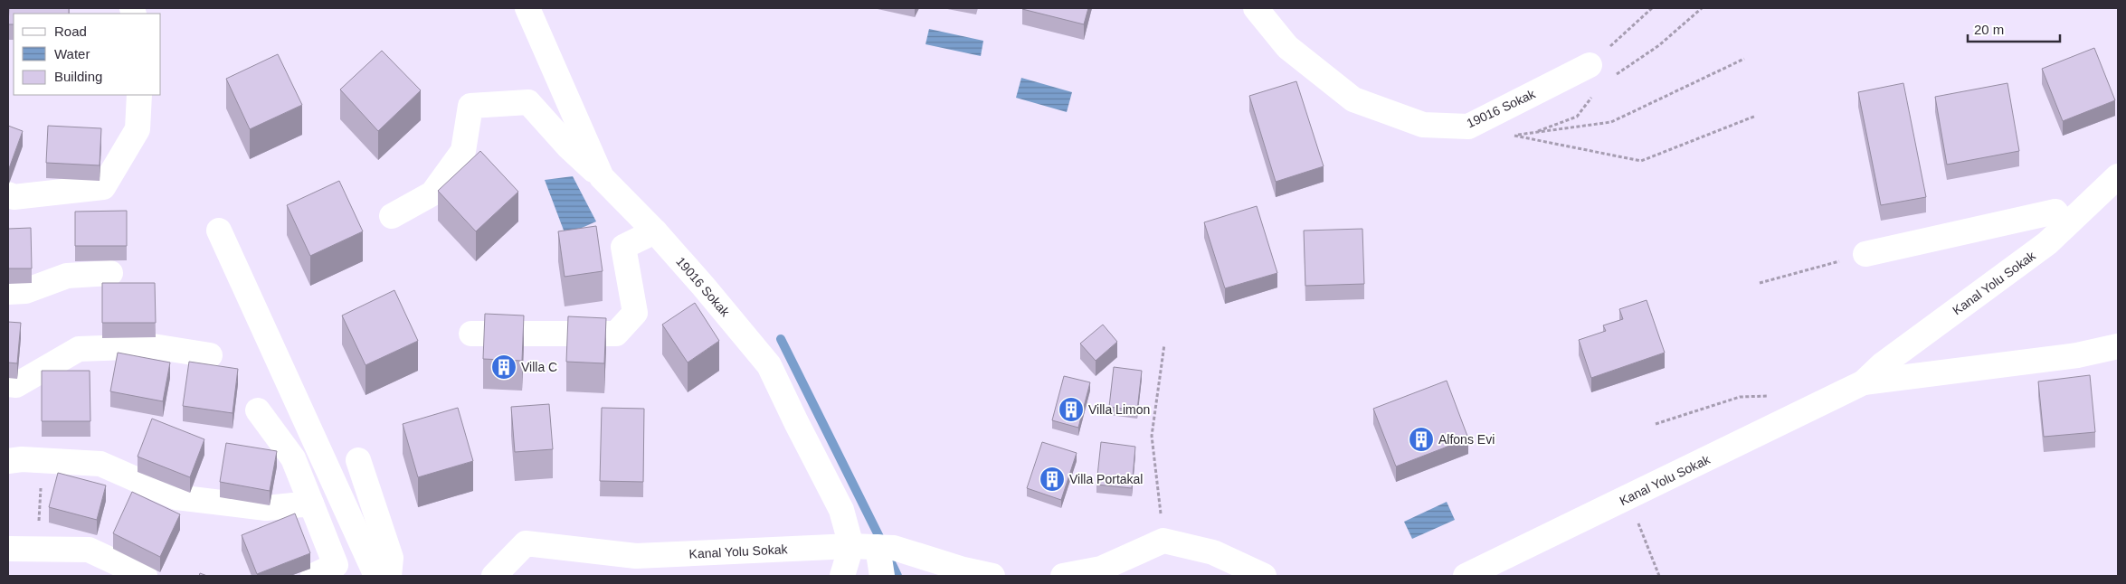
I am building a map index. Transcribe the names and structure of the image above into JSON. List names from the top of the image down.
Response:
{
  "streets": {
    "street": ["19016 Sokak", "Kanal Yolu Sokak"]
  },
  "crossings": [
    ["19016 Sokak", "Kanal Yolu Sokak"]
  ],
  "places": {
    "building": [
      "Villa C",
      "Villa Limon",
      "Alfons Evi",
      "Villa Portakal"
    ]
  },
  "legend": ["Road", "Water", "Building"],
  "scale_bar": "20 m"
}
